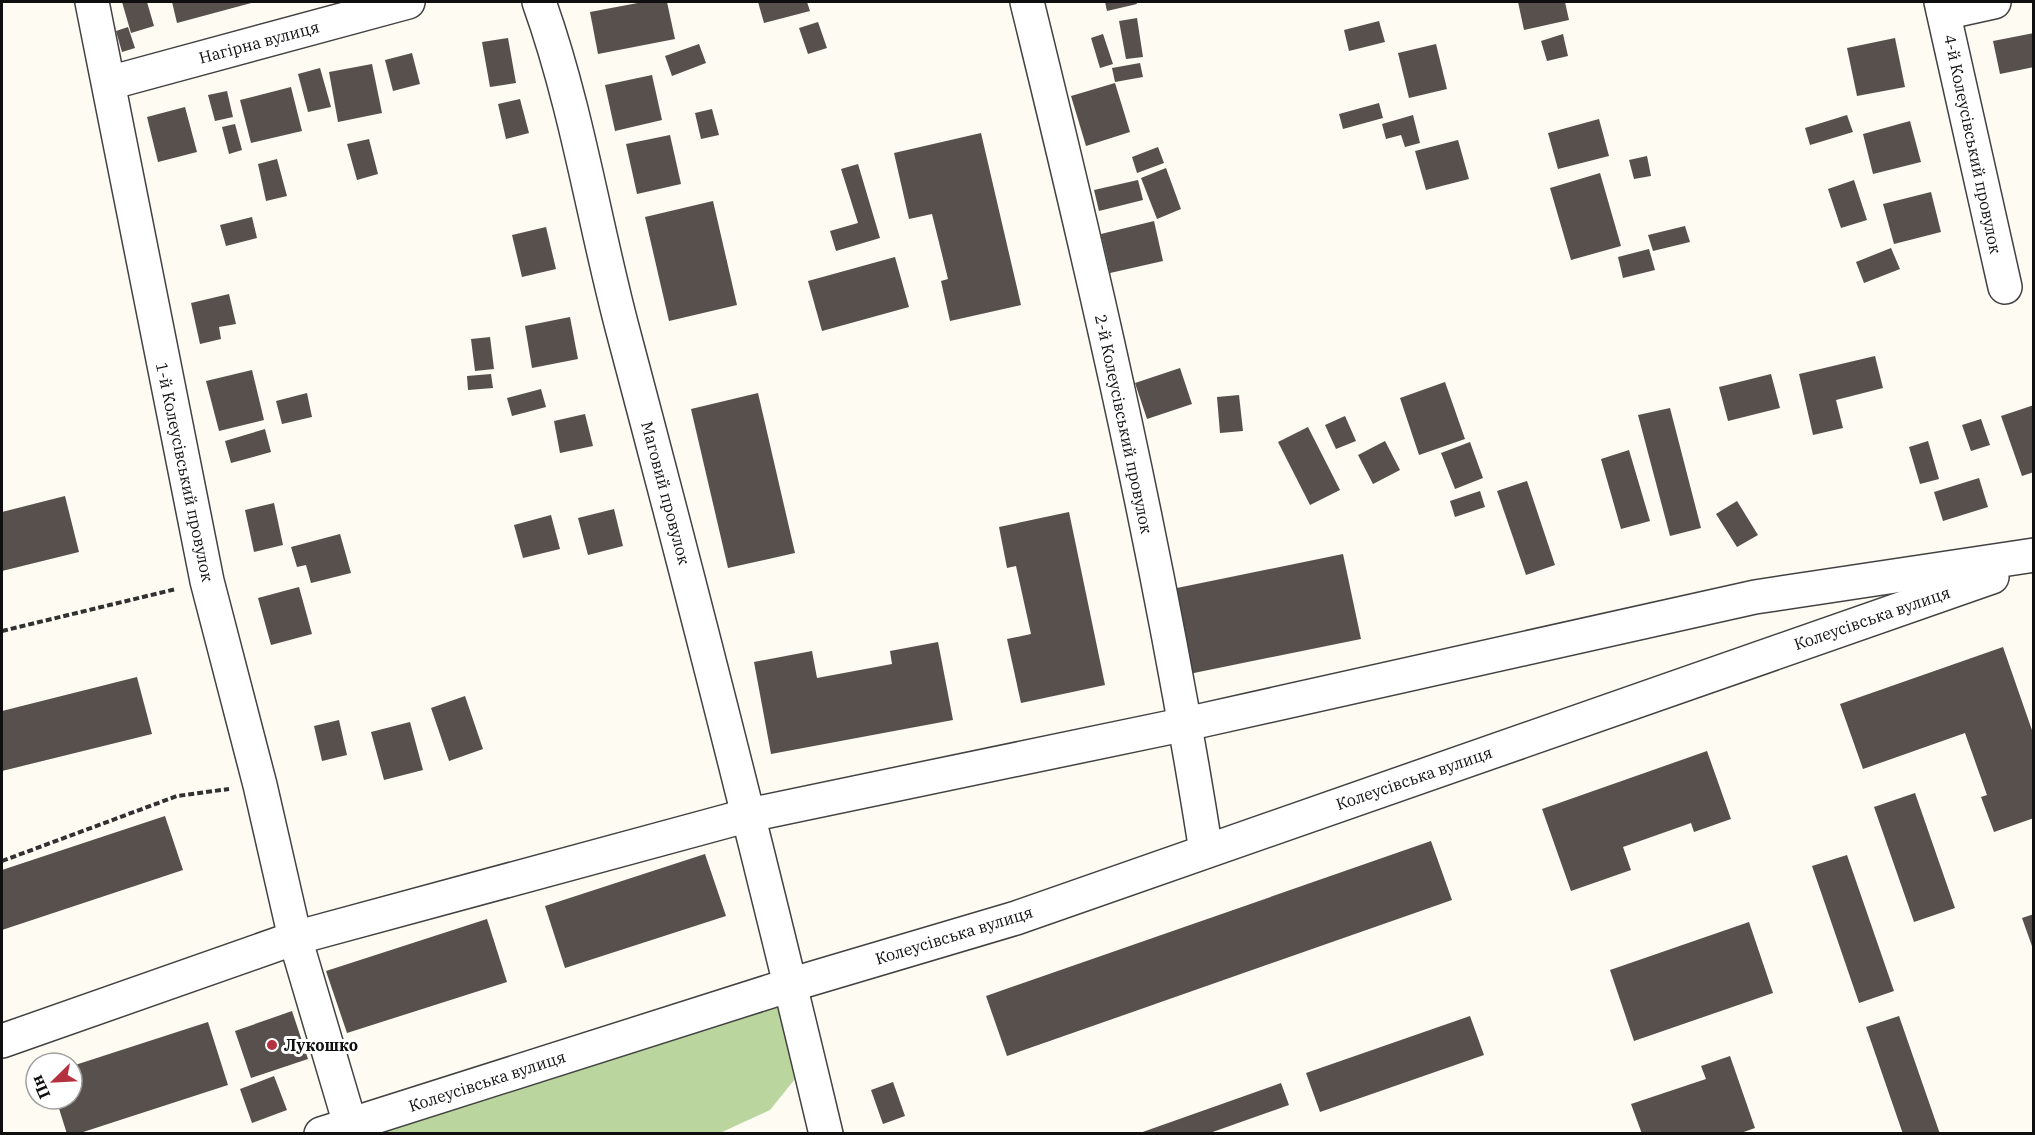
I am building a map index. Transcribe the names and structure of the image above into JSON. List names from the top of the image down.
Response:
{
  "streets": {
    "street": [
      "Нагірна вулиця",
      "4-й Колеусівський провулок",
      "2-й Колеусівський провулок",
      "1-й Колеусівський провулок",
      "Маговий провулок",
      "Колеусівська вулиця"
    ]
  },
  "crossings": [
    ["Нагірна вулиця", "1-й Колеусівський провулок"],
    ["2-й Колеусівський провулок", "Колеусівська вулиця"],
    ["1-й Колеусівський провулок", "Колеусівська вулиця"],
    ["Маговий провулок", "Колеусівська вулиця"]
  ],
  "places": ["Лукошко"],
  "north": "bottom left"
}
